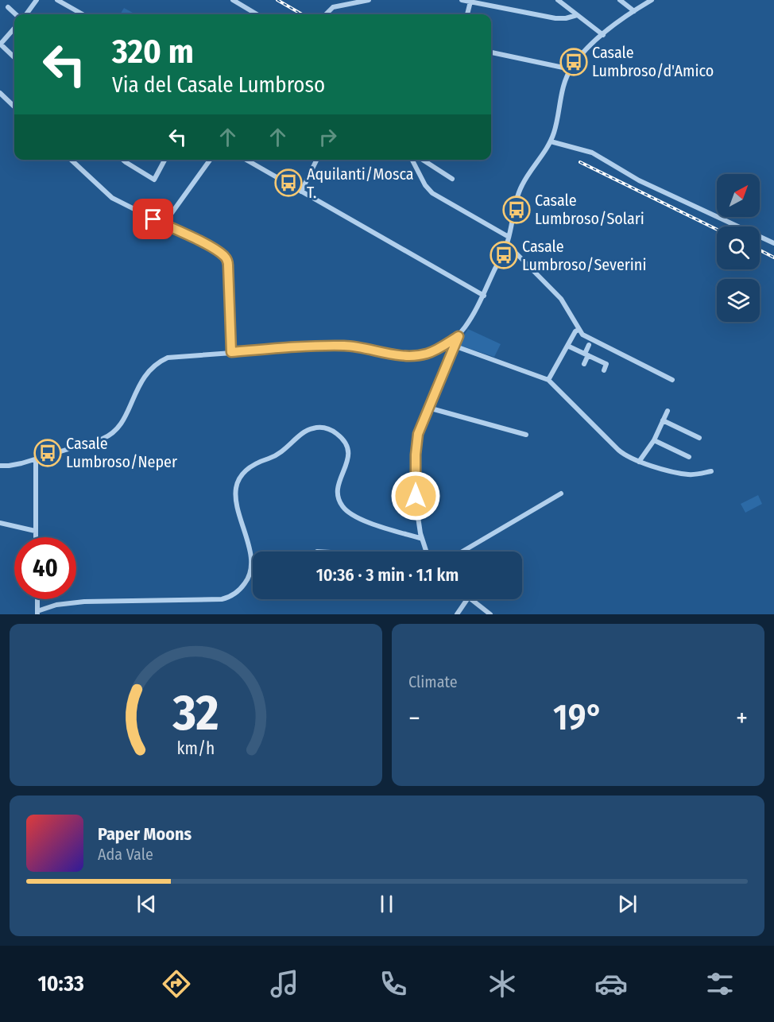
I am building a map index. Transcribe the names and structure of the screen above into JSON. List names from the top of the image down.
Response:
{
  "places": {
    "bus stop": [
      "Casale Lumbroso/d'Amico",
      "Aquilanti/Mosca T.",
      "Casale Lumbroso/Solari",
      "Casale Lumbroso/Severini",
      "Casale Lumbroso/Neper"
    ]
  },
  "north": "top right",
  "page": {
    "turn": ["320 m", "Via del Casale Lumbroso"],
    "limit": "40",
    "trip": "10:36 · 3 min · 1.1 km",
    "tile": "Climate",
    "heat": ["−", "19°", "+"],
    "song": ["Paper Moons", "Ada Vale"],
    "tabs": "10:33",
    "gauge": ["32", "km/h"]
  }
}
